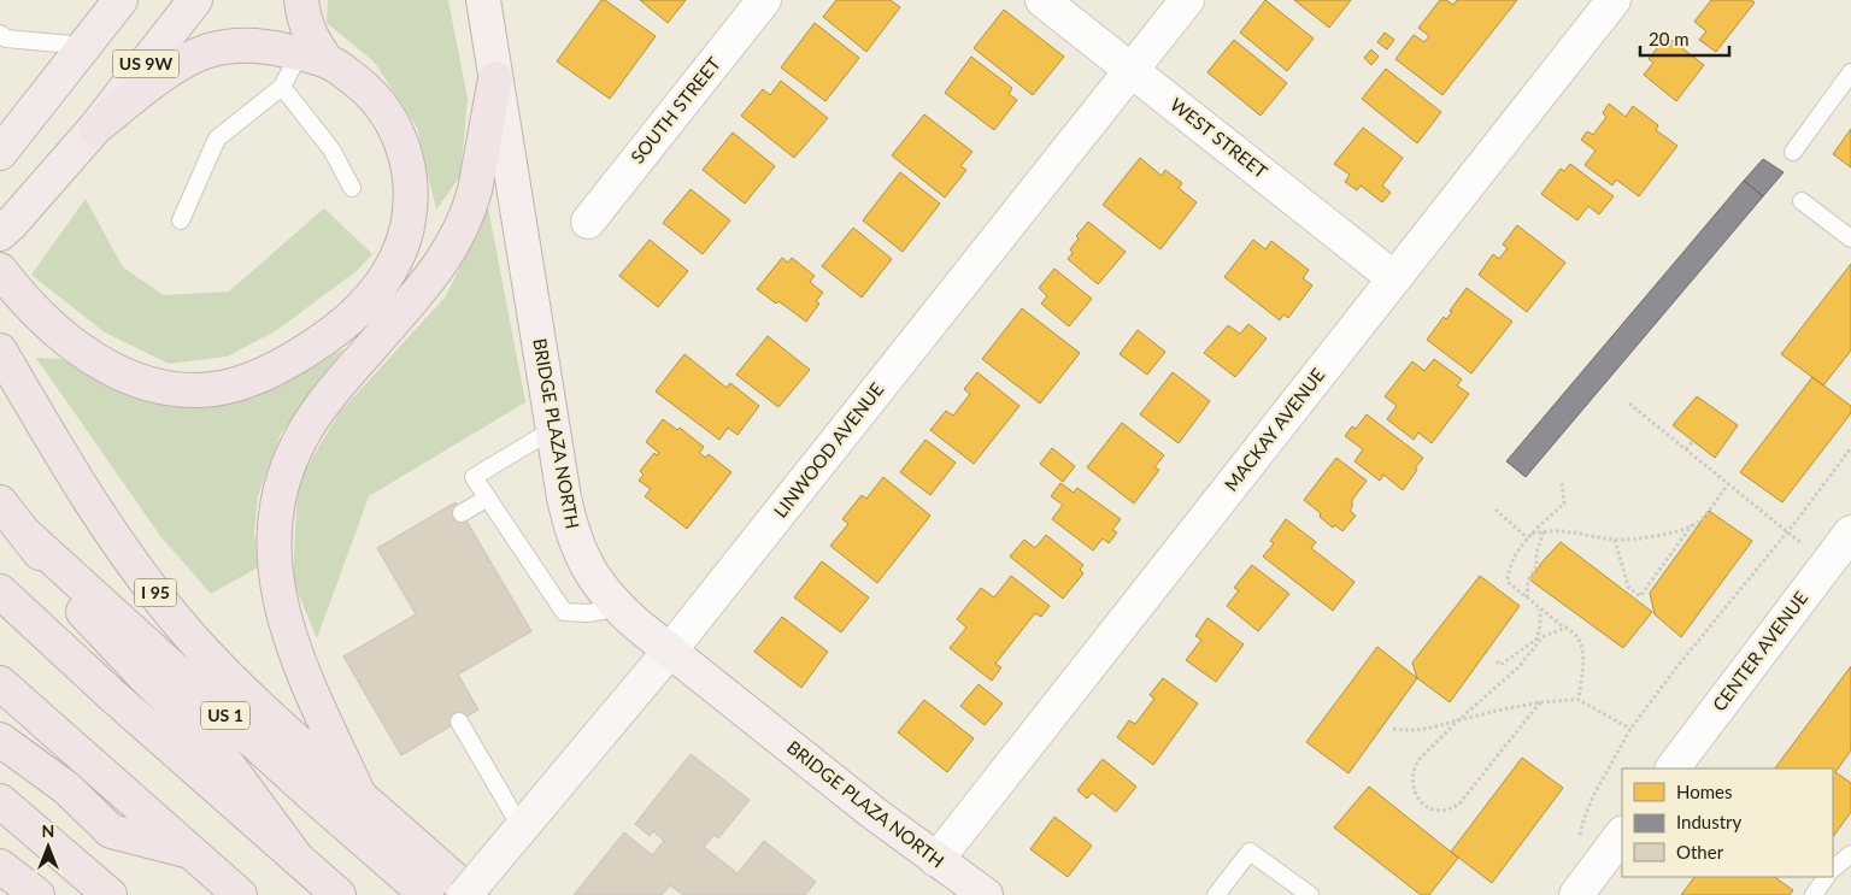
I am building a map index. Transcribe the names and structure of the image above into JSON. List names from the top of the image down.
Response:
{
  "streets": {
    "highway": ["US 9W", "I 95", "US 1"],
    "main road": ["BRIDGE PLAZA NORTH", "LINWOOD AVENUE"],
    "street": [
      "SOUTH STREET",
      "WEST STREET",
      "MACKAY AVENUE",
      "CENTER AVENUE"
    ]
  },
  "crossings": [
    ["WEST STREET", "MACKAY AVENUE"],
    ["WEST STREET", "LINWOOD AVENUE"],
    ["MACKAY AVENUE", "BRIDGE PLAZA NORTH"],
    ["BRIDGE PLAZA NORTH", "LINWOOD AVENUE"]
  ],
  "legend": ["Homes", "Industry", "Other"],
  "scale_bar": "20 m",
  "north": "top"
}
